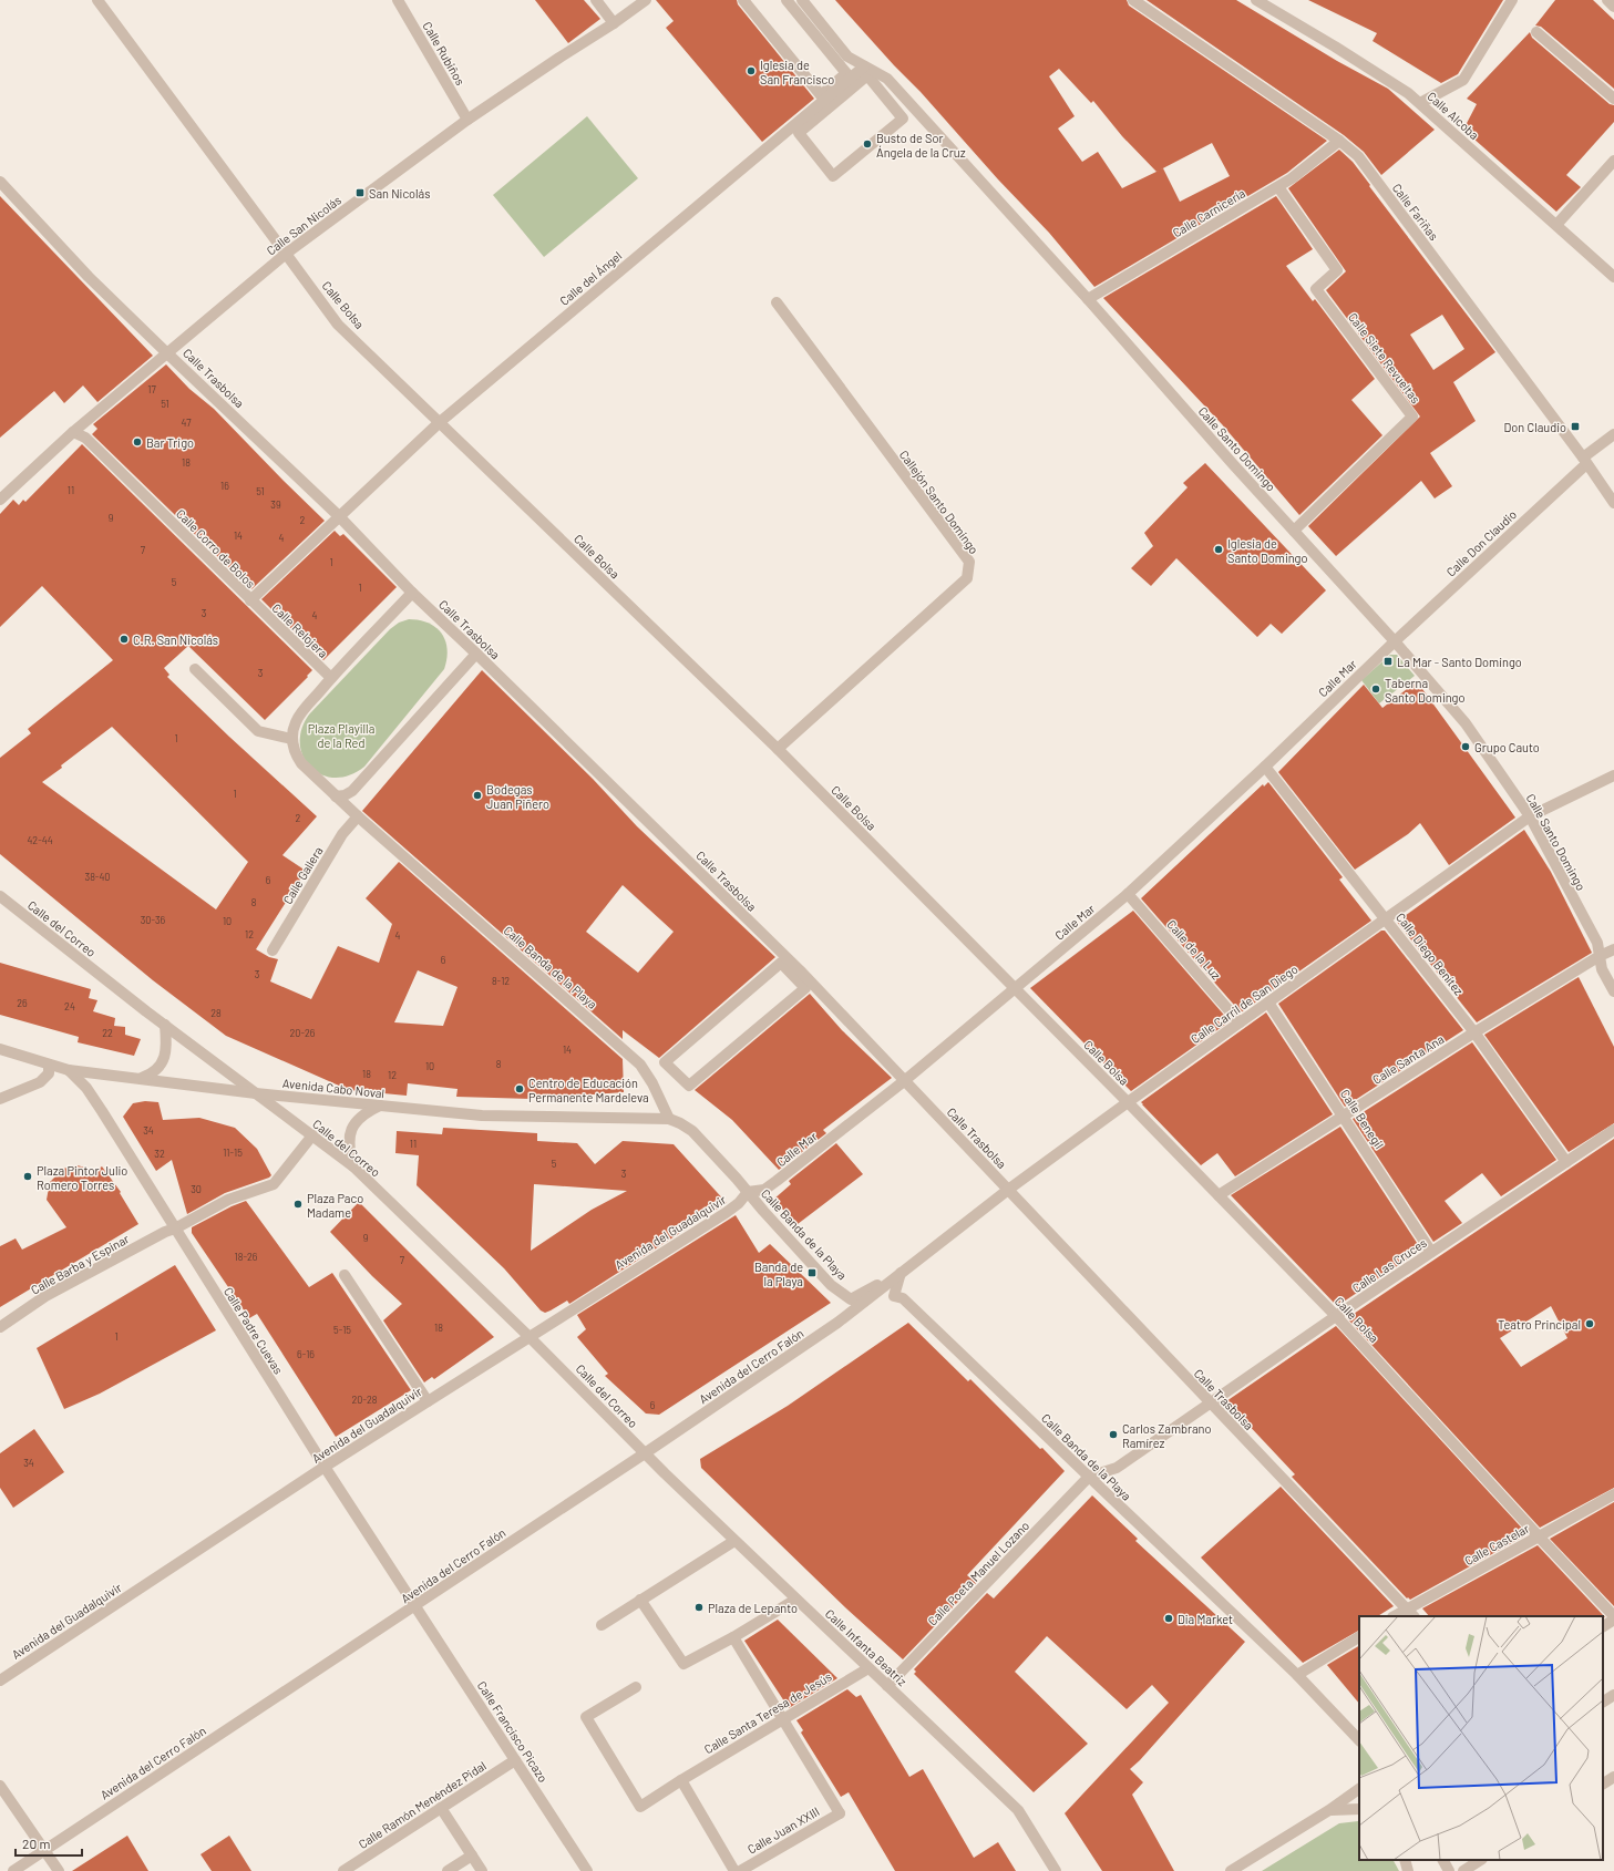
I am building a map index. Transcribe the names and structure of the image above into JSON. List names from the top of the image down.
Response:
{
  "streets": {
    "street": [
      "Calle Rubiños",
      "Calle Alcoba",
      "Calle Fariñas",
      "Calle Carnicería",
      "Calle San Nicolás",
      "Calle del Ángel",
      "Calle Bolsa",
      "Calle Siete Revueltas",
      "Calle Trasbolsa",
      "Calle Santo Domingo",
      "Callejón Santo Domingo",
      "Calle Don Claudio",
      "Calle Corro de Bolos",
      "Calle Relojera",
      "Calle Mar",
      "Calle Gallera",
      "Calle del Correo",
      "Calle de la Luz",
      "Calle Diego Benítez",
      "Calle Banda de la Playa",
      "Calle Carril de San Diego",
      "Calle Santa Ana",
      "Avenida Cabo Noval",
      "Calle Benegil",
      "Avenida del Guadalquivir",
      "Calle Barba y Espinar",
      "Calle Las Cruces",
      "Calle Padre Cuevas",
      "Avenida del Cerro Falón",
      "Calle Castelar",
      "Calle Poeta Manuel Lozano",
      "Calle Infanta Beatriz",
      "Calle Santa Teresa de Jesús",
      "Calle Francisco Picazo",
      "Calle Ramón Menéndez Pidal",
      "Calle Juan XXIII"
    ]
  },
  "crossings": [
    ["Calle Rubiños", "Calle San Nicolás"],
    ["Calle Fariñas", "Calle Carnicería"],
    ["Calle Fariñas", "Calle Don Claudio"],
    ["Calle Carnicería", "Calle Siete Revueltas"],
    ["Calle Carnicería", "Calle Santo Domingo"],
    ["Calle San Nicolás", "Calle Bolsa"],
    ["Calle San Nicolás", "Calle Trasbolsa"],
    ["Calle San Nicolás", "Calle Corro de Bolos"],
    ["Calle del Ángel", "Calle Bolsa"],
    ["Calle del Ángel", "Calle Trasbolsa"],
    ["Calle del Ángel", "Calle Santo Domingo"],
    ["Calle del Ángel", "Calle Corro de Bolos"],
    ["Calle Bolsa", "Callejón Santo Domingo"],
    ["Calle Bolsa", "Calle Mar"],
    ["Calle Bolsa", "Calle Carril de San Diego"],
    ["Calle Bolsa", "Calle Santa Ana"],
    ["Calle Bolsa", "Calle Las Cruces"],
    ["Calle Bolsa", "Calle Castelar"],
    ["Calle Siete Revueltas", "Calle Santo Domingo"],
    ["Calle Trasbolsa", "Calle Corro de Bolos"],
    ["Calle Trasbolsa", "Calle Mar"],
    ["Calle Trasbolsa", "Calle Carril de San Diego"],
    ["Calle Trasbolsa", "Calle Las Cruces"],
    ["Calle Trasbolsa", "Calle Castelar"],
    ["Calle Santo Domingo", "Calle Don Claudio"],
    ["Calle Santo Domingo", "Calle Mar"],
    ["Calle Santo Domingo", "Calle Carril de San Diego"],
    ["Calle Santo Domingo", "Calle Santa Ana"],
    ["Calle Don Claudio", "Calle Mar"],
    ["Calle Corro de Bolos", "Calle Relojera"],
    ["Calle Mar", "Calle de la Luz"],
    ["Calle Mar", "Calle Diego Benítez"],
    ["Calle Mar", "Calle Banda de la Playa"],
    ["Calle Mar", "Avenida del Guadalquivir"],
    ["Calle Gallera", "Calle Banda de la Playa"],
    ["Calle del Correo", "Avenida Cabo Noval"],
    ["Calle del Correo", "Avenida del Guadalquivir"],
    ["Calle del Correo", "Calle Barba y Espinar"],
    ["Calle del Correo", "Avenida del Cerro Falón"],
    ["Calle del Correo", "Calle Infanta Beatriz"],
    ["Calle de la Luz", "Calle Carril de San Diego"],
    ["Calle Diego Benítez", "Calle Carril de San Diego"],
    ["Calle Diego Benítez", "Calle Santa Ana"],
    ["Calle Diego Benítez", "Calle Las Cruces"],
    ["Calle Banda de la Playa", "Calle Carril de San Diego"],
    ["Calle Banda de la Playa", "Avenida Cabo Noval"],
    ["Calle Banda de la Playa", "Avenida del Guadalquivir"],
    ["Calle Banda de la Playa", "Calle Las Cruces"],
    ["Calle Banda de la Playa", "Avenida del Cerro Falón"],
    ["Calle Banda de la Playa", "Calle Poeta Manuel Lozano"],
    ["Calle Carril de San Diego", "Calle Benegil"],
    ["Calle Carril de San Diego", "Avenida del Cerro Falón"],
    ["Calle Santa Ana", "Calle Benegil"],
    ["Avenida Cabo Noval", "Calle Padre Cuevas"],
    ["Calle Benegil", "Calle Las Cruces"],
    ["Avenida del Guadalquivir", "Calle Padre Cuevas"],
    ["Calle Barba y Espinar", "Calle Padre Cuevas"],
    ["Calle Las Cruces", "Calle Poeta Manuel Lozano"],
    ["Calle Padre Cuevas", "Avenida del Cerro Falón"],
    ["Calle Padre Cuevas", "Calle Francisco Picazo"],
    ["Avenida del Cerro Falón", "Calle Infanta Beatriz"],
    ["Avenida del Cerro Falón", "Calle Francisco Picazo"],
    ["Calle Poeta Manuel Lozano", "Calle Infanta Beatriz"],
    ["Calle Infanta Beatriz", "Calle Santa Teresa de Jesús"],
    ["Calle Santa Teresa de Jesús", "Calle Juan XXIII"],
    ["Calle Francisco Picazo", "Calle Ramón Menéndez Pidal"]
  ],
  "parks": ["Plaza Playilla de la Red"],
  "places": {
    "other": [
      "Iglesia de San Francisco",
      "Busto de Sor Ángela de la Cruz",
      "Bar Trigo",
      "Iglesia de Santo Domingo",
      "C.R. San Nicolás",
      "Taberna Santo Domingo",
      "Grupo Cauto",
      "Bodegas Juan Piñero",
      "Centro de Educación Permanente Mardeleva",
      "Plaza Pintor Julio Romero Torres",
      "Plaza Paco Madame",
      "Teatro Principal",
      "Carlos Zambrano Ramírez",
      "Plaza de Lepanto",
      "Dia Market"
    ],
    "transit": [
      "San Nicolás",
      "Don Claudio",
      "La Mar - Santo Domingo",
      "Banda de la Playa"
    ]
  },
  "house_numbers": [
    "17",
    "51",
    "47",
    "18",
    "16",
    "11",
    "51",
    "39",
    "9",
    "2",
    "14",
    "4",
    "7",
    "1",
    "5",
    "1",
    "3",
    "4",
    "3",
    "1",
    "1",
    "2",
    "42-44",
    "38-40",
    "6",
    "8",
    "30-36",
    "10",
    "12",
    "4",
    "6",
    "3",
    "8-12",
    "26",
    "24",
    "28",
    "22",
    "20-26",
    "14",
    "8",
    "10",
    "18",
    "12",
    "34",
    "11",
    "11-15",
    "32",
    "5",
    "3",
    "30",
    "9",
    "18-26",
    "7",
    "18",
    "5-15",
    "1",
    "6-16",
    "20-28",
    "6",
    "34"
  ],
  "scale_bar": "20 m"
}
